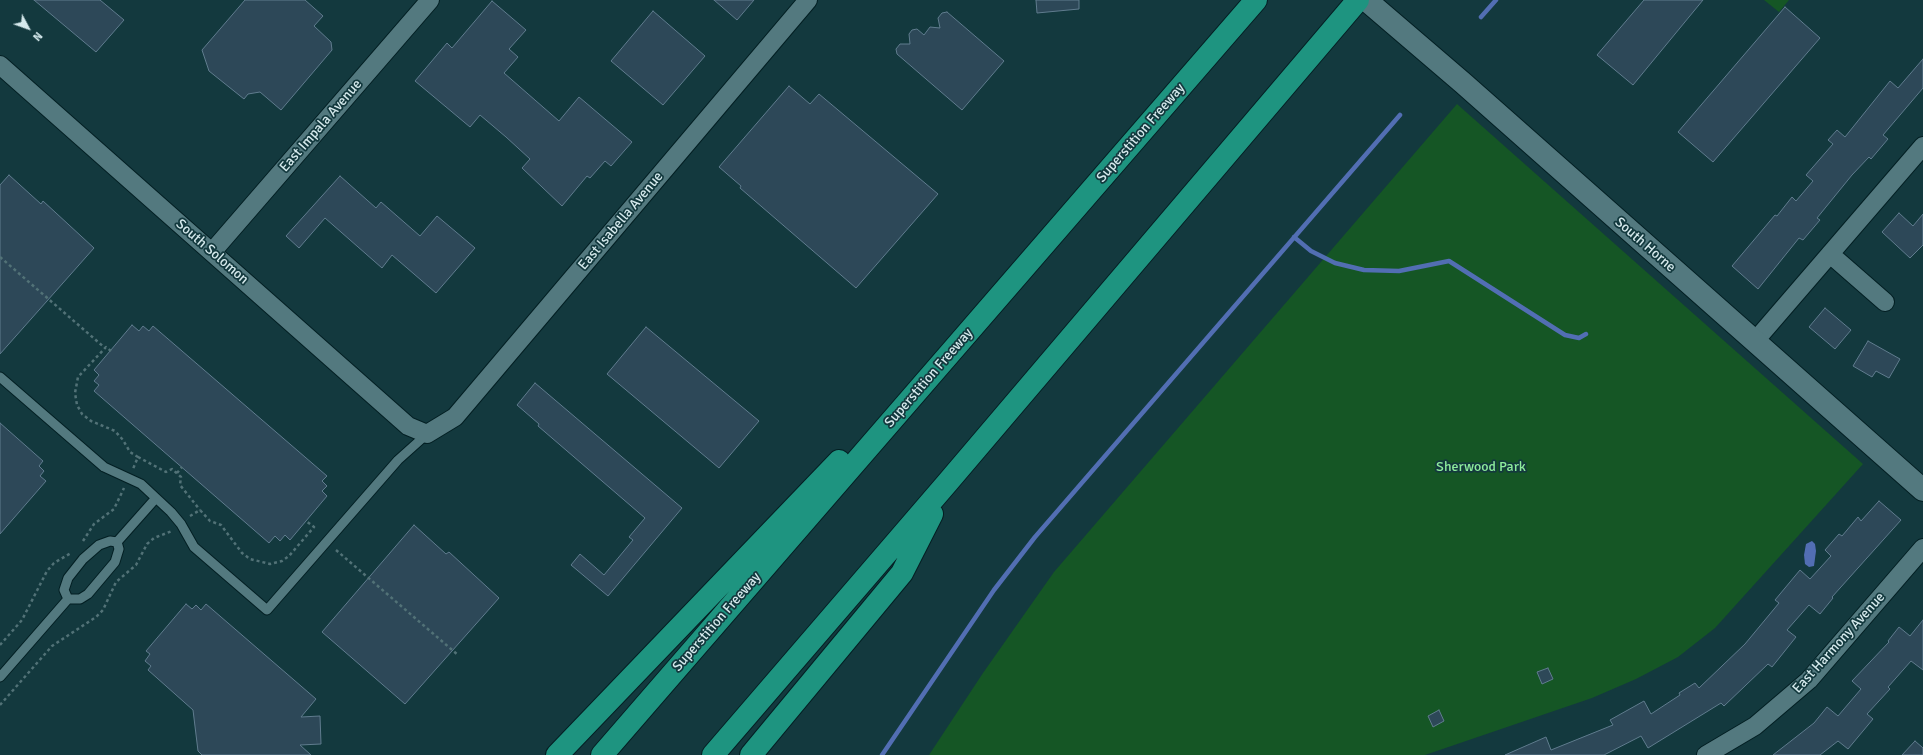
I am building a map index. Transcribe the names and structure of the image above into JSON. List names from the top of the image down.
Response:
{
  "streets": {
    "highway": ["Superstition Freeway"],
    "street": [
      "East Impala Avenue",
      "East Isabella Avenue",
      "South Horne",
      "South Solomon",
      "East Harmony Avenue"
    ]
  },
  "crossings": [
    ["East Impala Avenue", "South Solomon"],
    ["East Isabella Avenue", "South Solomon"]
  ],
  "parks": ["Sherwood Park"],
  "north": "bottom right"
}
